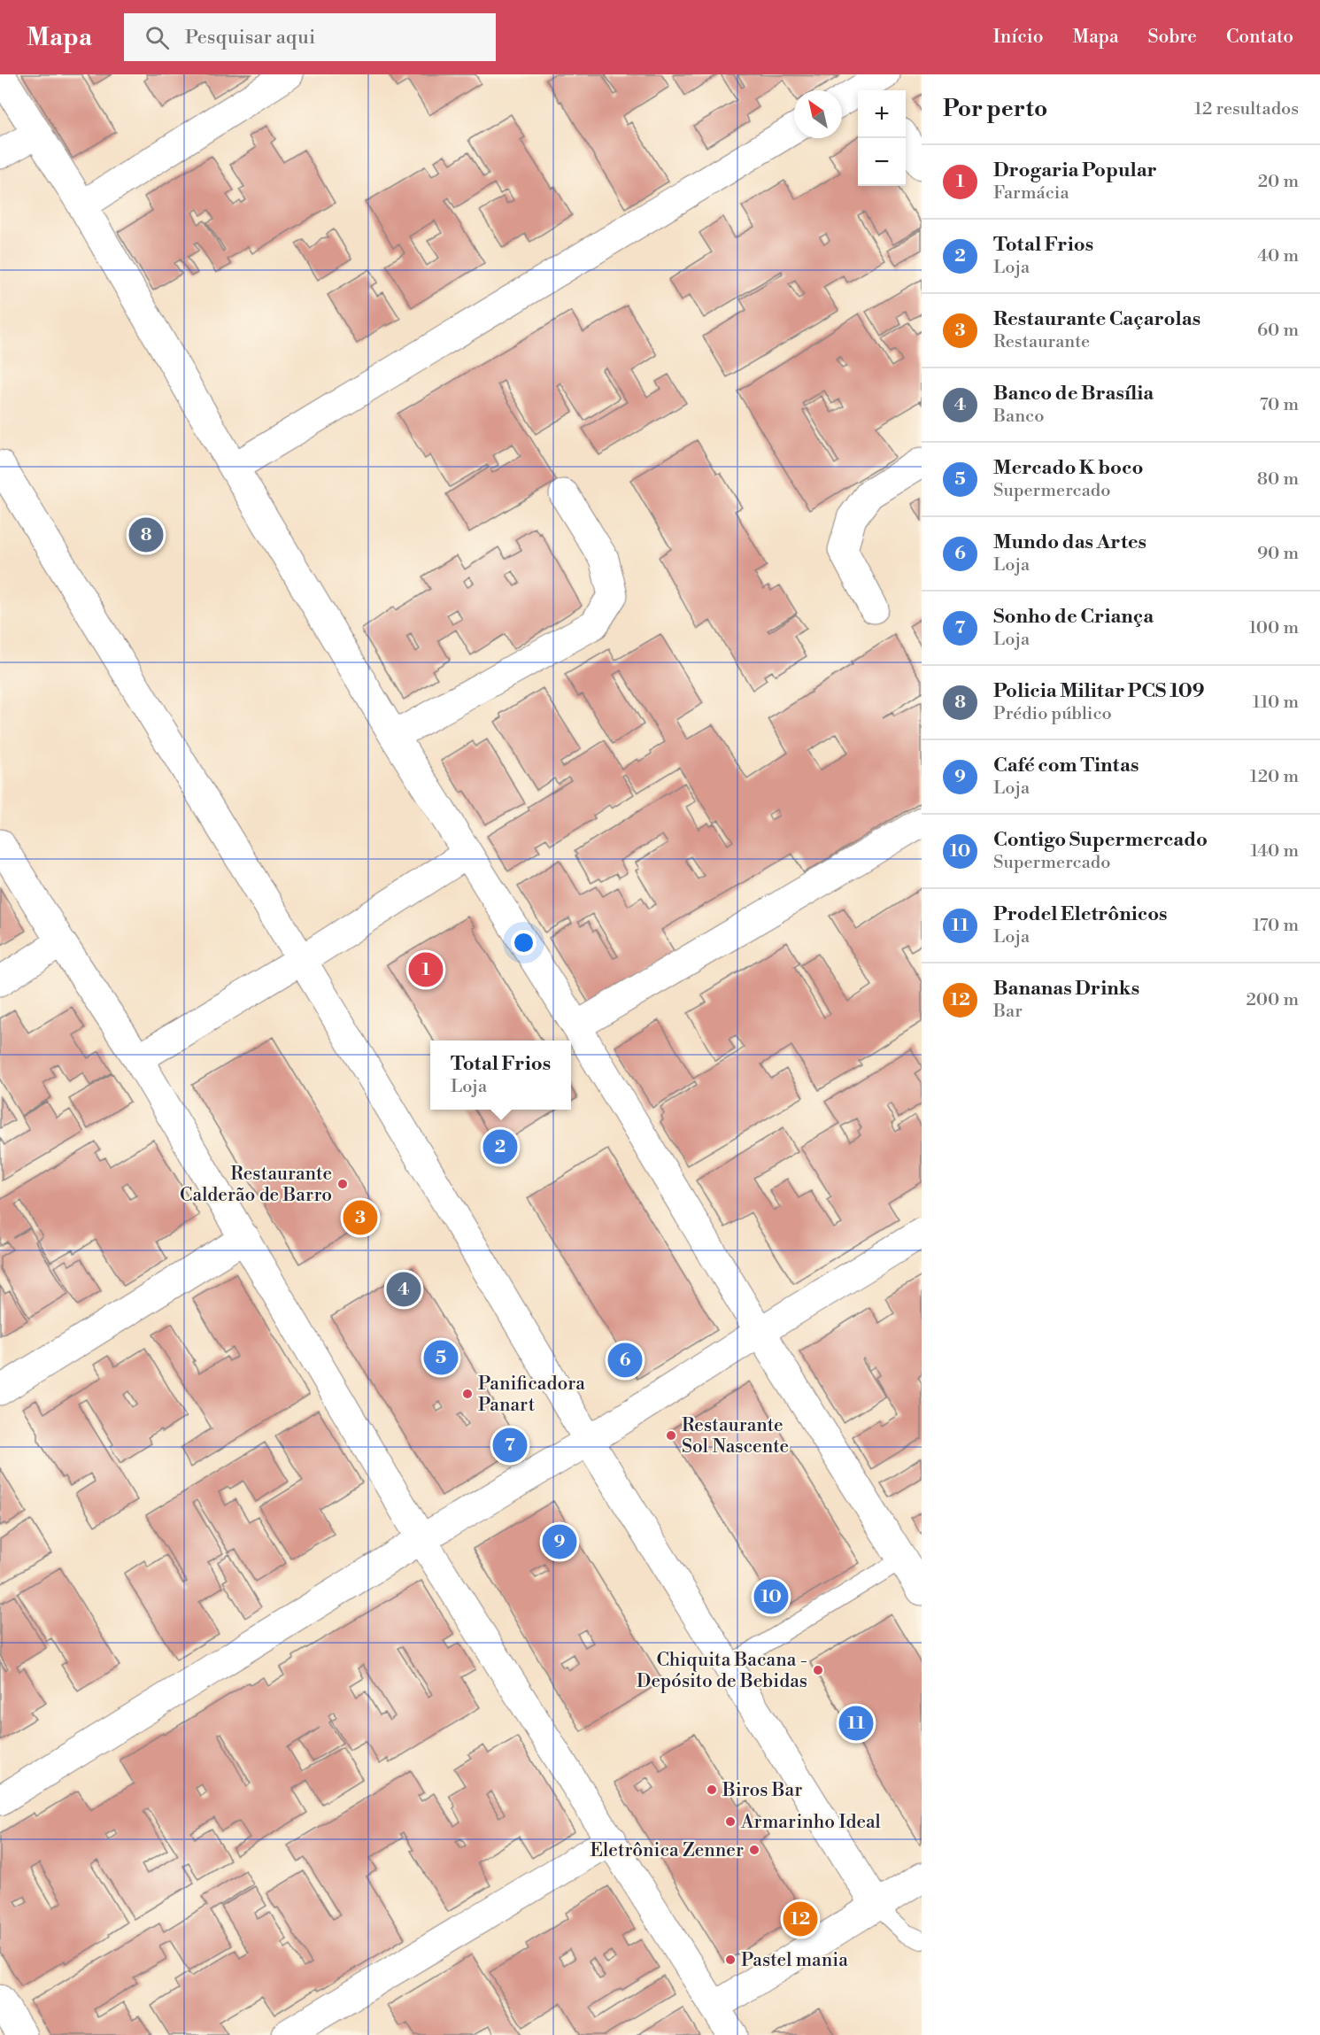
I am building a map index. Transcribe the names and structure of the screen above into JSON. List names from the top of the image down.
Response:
{
  "places": [
    "Restaurante Calderão de Barro",
    "Panificadora Panart",
    "Restaurante Sol Nascente",
    "Chiquita Bacana - Depósito de Bebidas",
    "Biros Bar",
    "Armarinho Ideal",
    "Eletrônica Zenner",
    "Pastel mania"
  ],
  "north": "top left",
  "page": {
    "header": "Mapa",
    "search": "Pesquisar aqui",
    "nav": [
      "Início",
      "Mapa",
      "Sobre",
      "Contato"
    ],
    "heading": ["Por perto", "12 resultados"],
    "map_buttons": ["+", "−"],
    "list": [
      {
        "mark": "1",
        "name": "Drogaria Popular",
        "note": "Farmácia",
        "value": "20 m"
      },
      {
        "mark": "2",
        "name": "Total Frios",
        "note": "Loja",
        "value": "40 m"
      },
      {
        "mark": "3",
        "name": "Restaurante Caçarolas",
        "note": "Restaurante",
        "value": "60 m"
      },
      {
        "mark": "4",
        "name": "Banco de Brasília",
        "note": "Banco",
        "value": "70 m"
      },
      {
        "mark": "5",
        "name": "Mercado K boco",
        "note": "Supermercado",
        "value": "80 m"
      },
      {
        "mark": "6",
        "name": "Mundo das Artes",
        "note": "Loja",
        "value": "90 m"
      },
      {
        "mark": "7",
        "name": "Sonho de Criança",
        "note": "Loja",
        "value": "100 m"
      },
      {
        "mark": "8",
        "name": "Policia Militar PCS 109",
        "note": "Prédio público",
        "value": "110 m"
      },
      {
        "mark": "9",
        "name": "Café com Tintas",
        "note": "Loja",
        "value": "120 m"
      },
      {
        "mark": "10",
        "name": "Contigo Supermercado",
        "note": "Supermercado",
        "value": "140 m"
      },
      {
        "mark": "11",
        "name": "Prodel Eletrônicos",
        "note": "Loja",
        "value": "170 m"
      },
      {
        "mark": "12",
        "name": "Bananas Drinks",
        "note": "Bar",
        "value": "200 m"
      }
    ],
    "pins": [
      "8",
      "1",
      "2",
      "3",
      "4",
      "5",
      "6",
      "7",
      "9",
      "10",
      "11",
      "12"
    ],
    "popup": ["Total Frios", "Loja"]
  }
}
